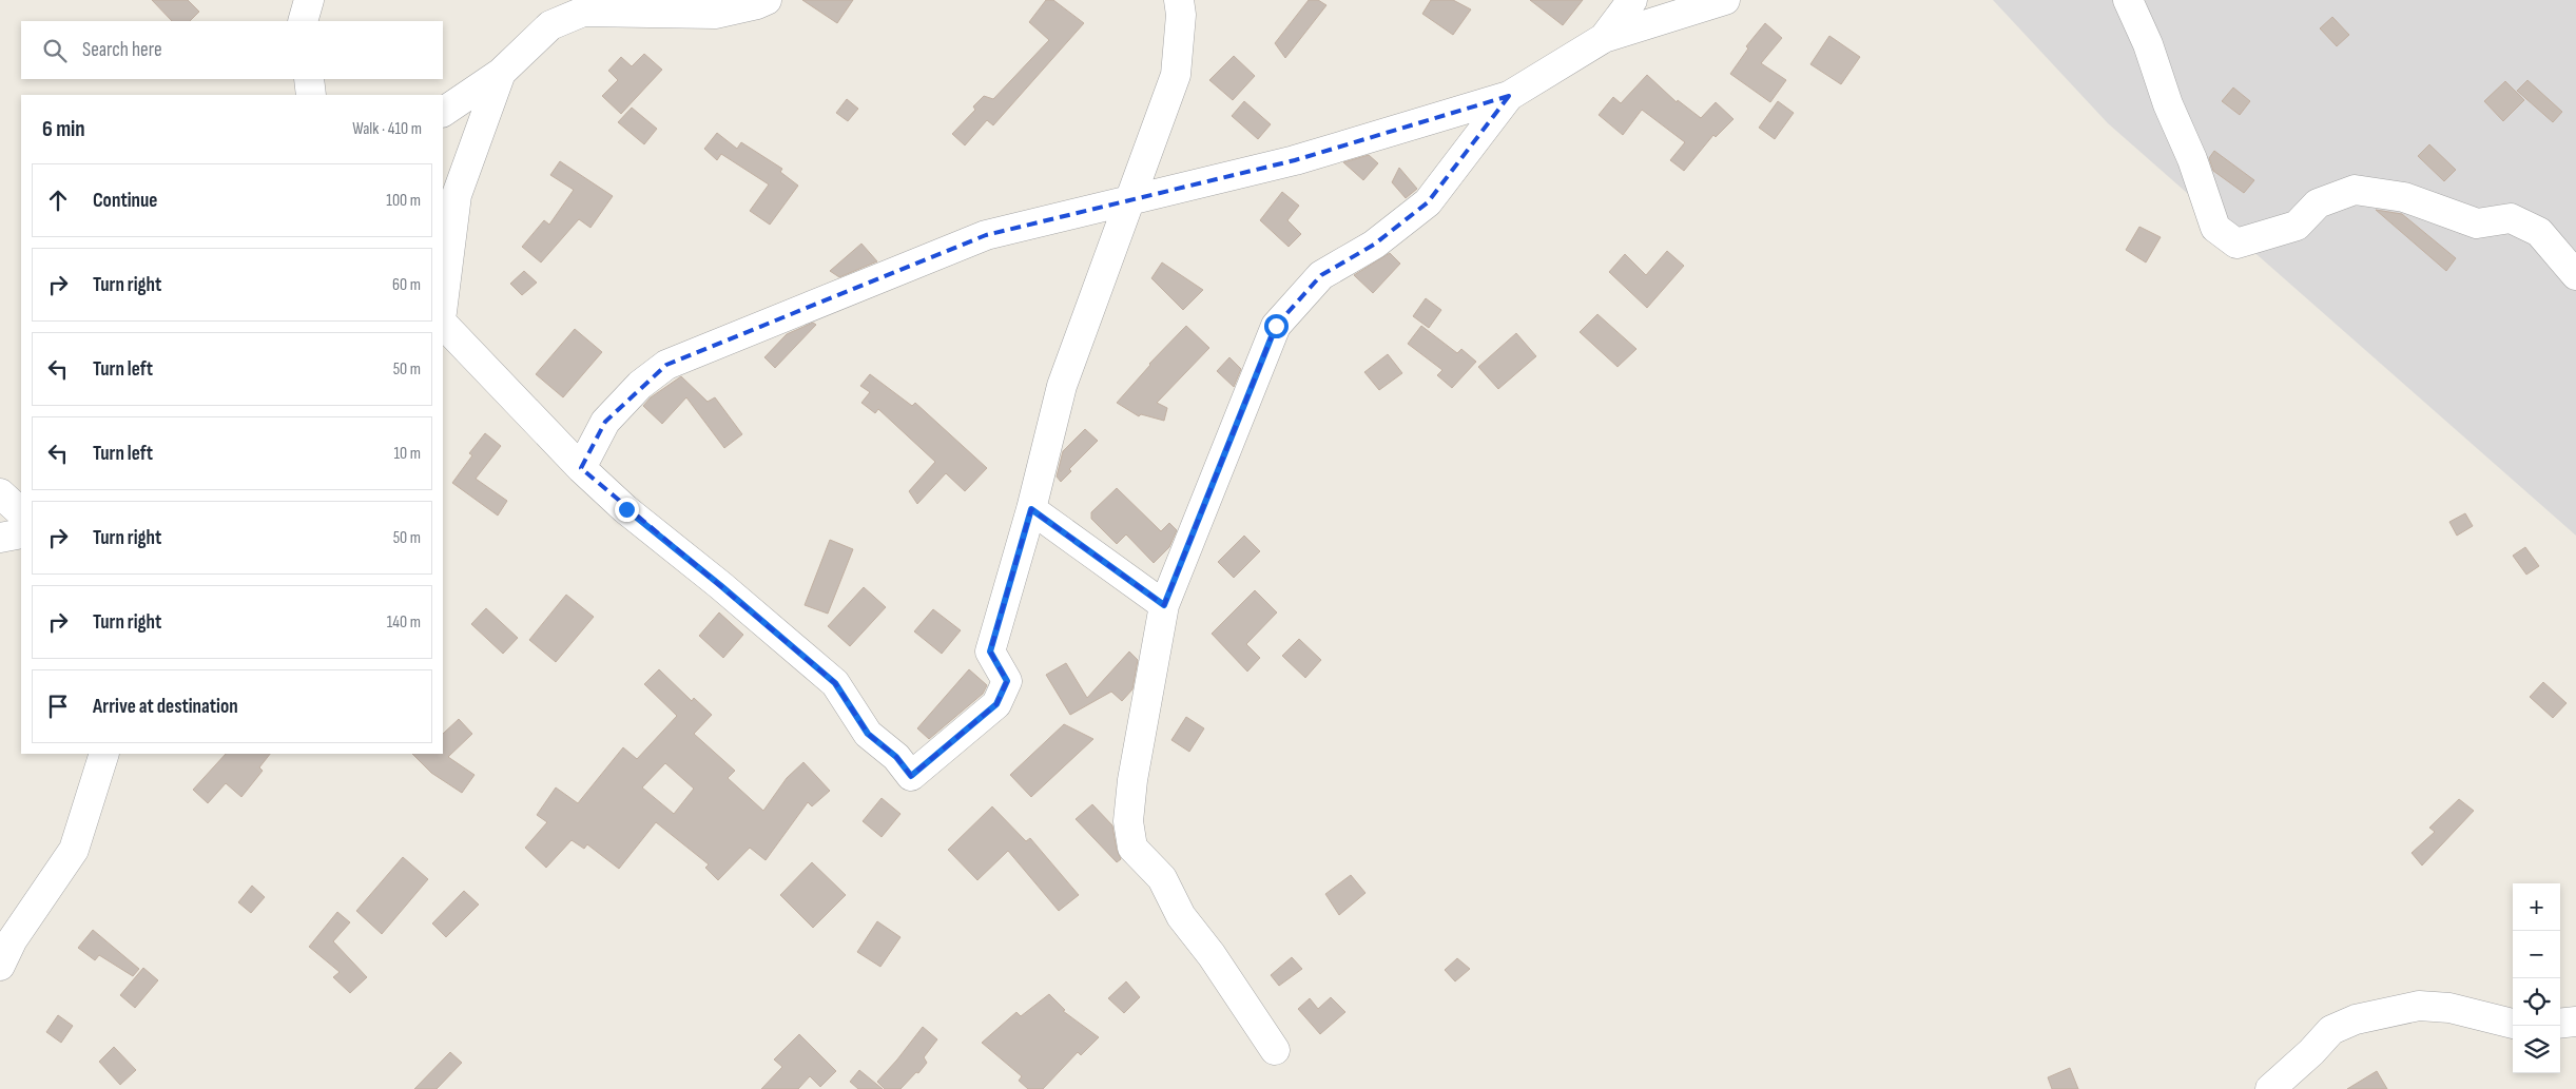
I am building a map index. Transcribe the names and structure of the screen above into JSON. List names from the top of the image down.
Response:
{
  "page": {
    "search": "Search here",
    "heading": ["6 min", "Walk · 410 m"],
    "list": [
      ["Continue", "100 m"],
      ["Turn right", "60 m"],
      ["Turn left", "50 m"],
      ["Turn left", "10 m"],
      ["Turn right", "50 m"],
      ["Turn right", "140 m"],
      "Arrive at destination"
    ],
    "map_buttons": ["+", "−"]
  }
}
